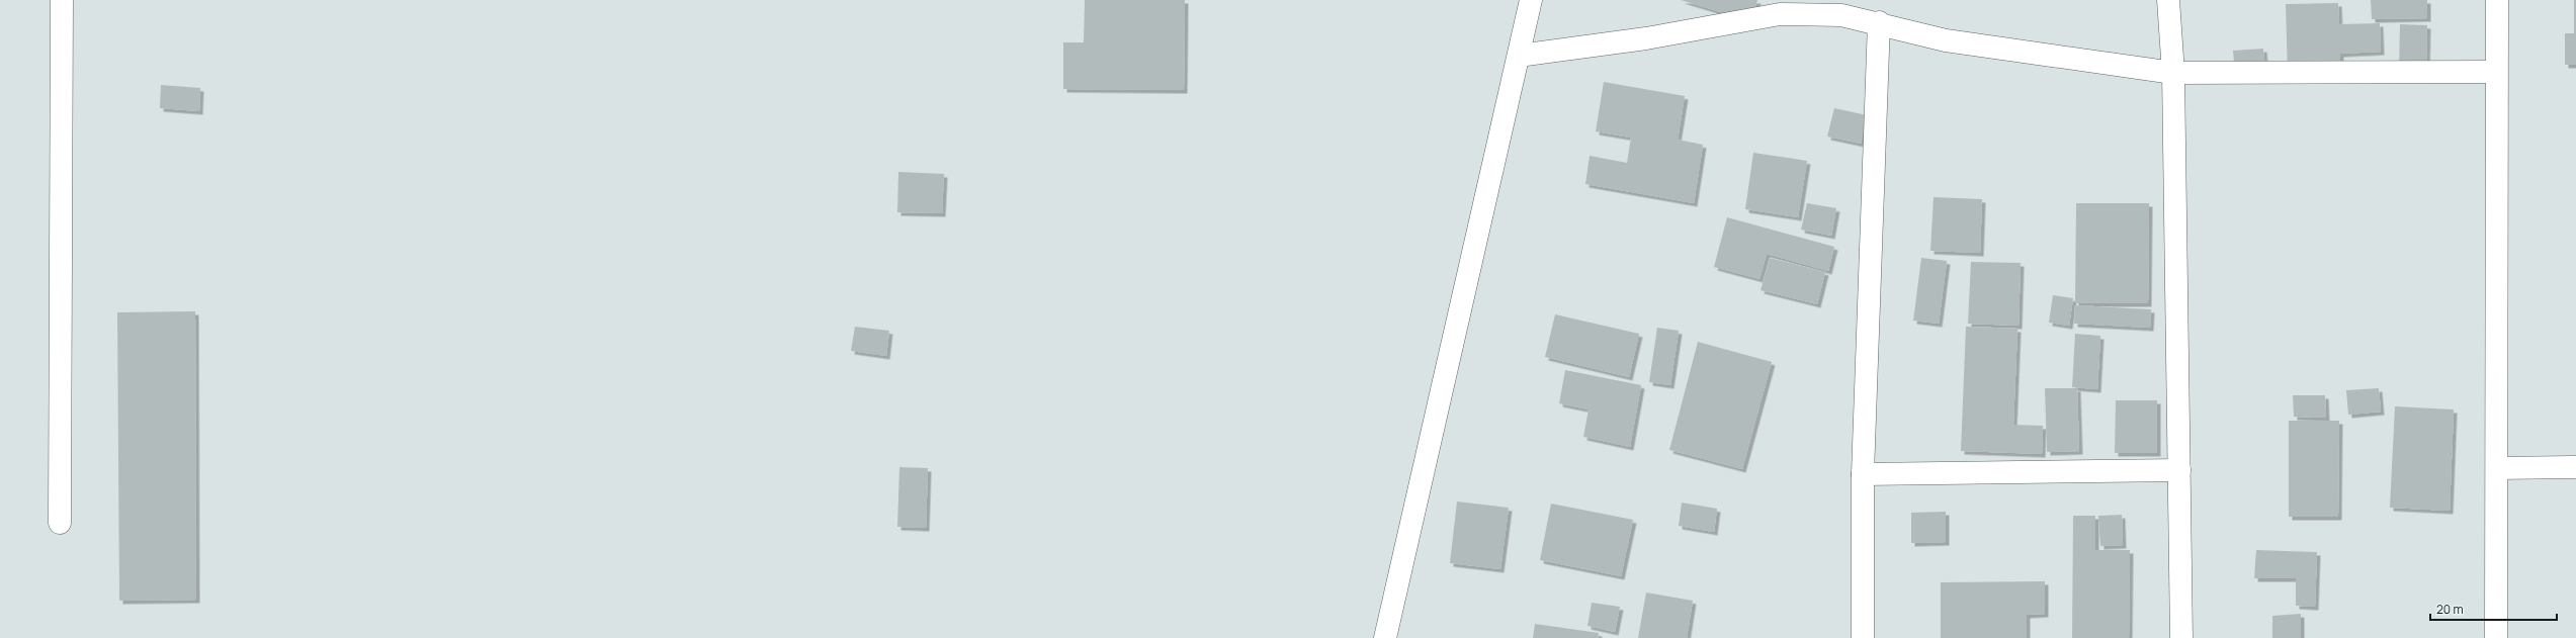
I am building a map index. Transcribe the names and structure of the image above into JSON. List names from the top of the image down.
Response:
{
  "scale_bar": "20 m"
}
